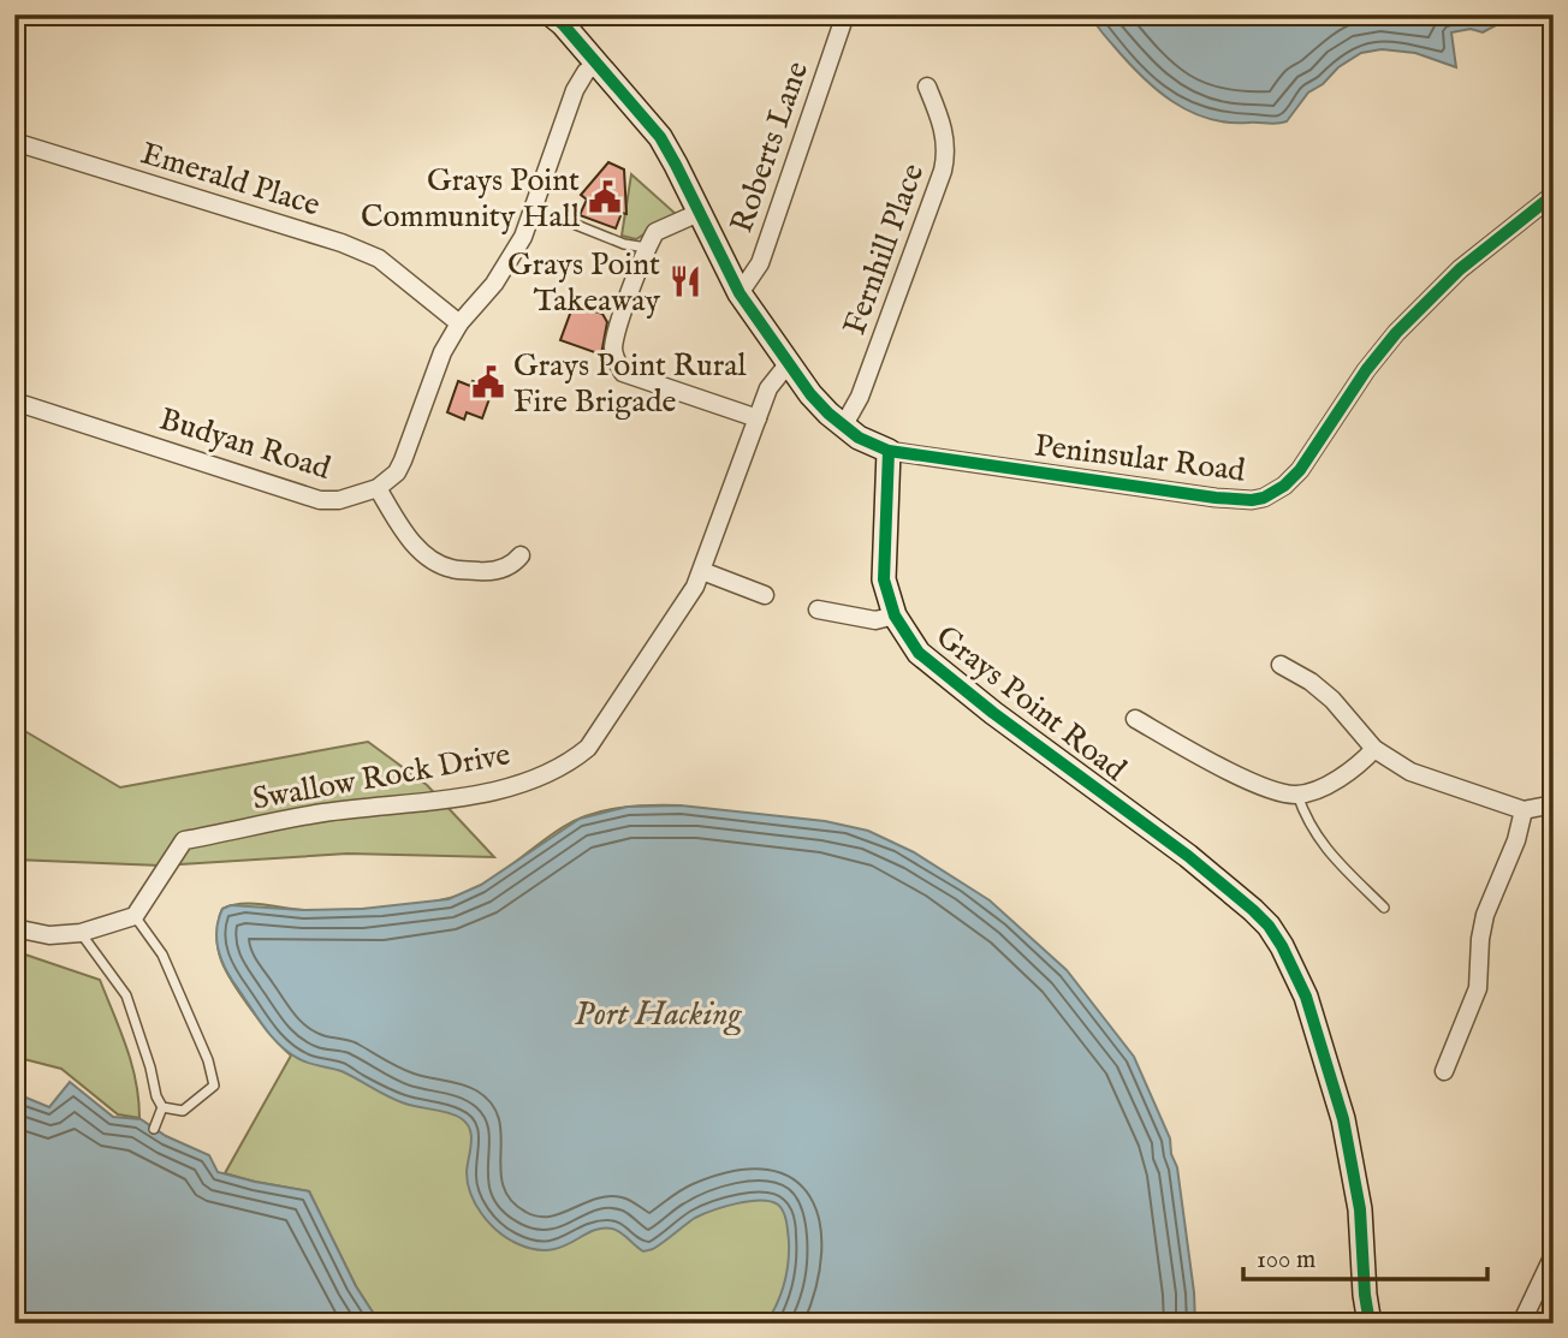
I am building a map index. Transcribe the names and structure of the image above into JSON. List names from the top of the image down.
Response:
{
  "streets": {
    "street": [
      "Roberts Lane",
      "Emerald Place",
      "Fernhill Place",
      "Budyan Road",
      "Peninsular Road",
      "Grays Point Road",
      "Swallow Rock Drive"
    ]
  },
  "crossings": [
    ["Peninsular Road", "Grays Point Road"]
  ],
  "water": ["Port Hacking"],
  "places": {
    "public building": ["Grays Point Community Hall", "Grays Point Rural Fire Brigade"],
    "restaurant": ["Grays Point Takeaway"]
  },
  "scale_bar": "100 m"
}
